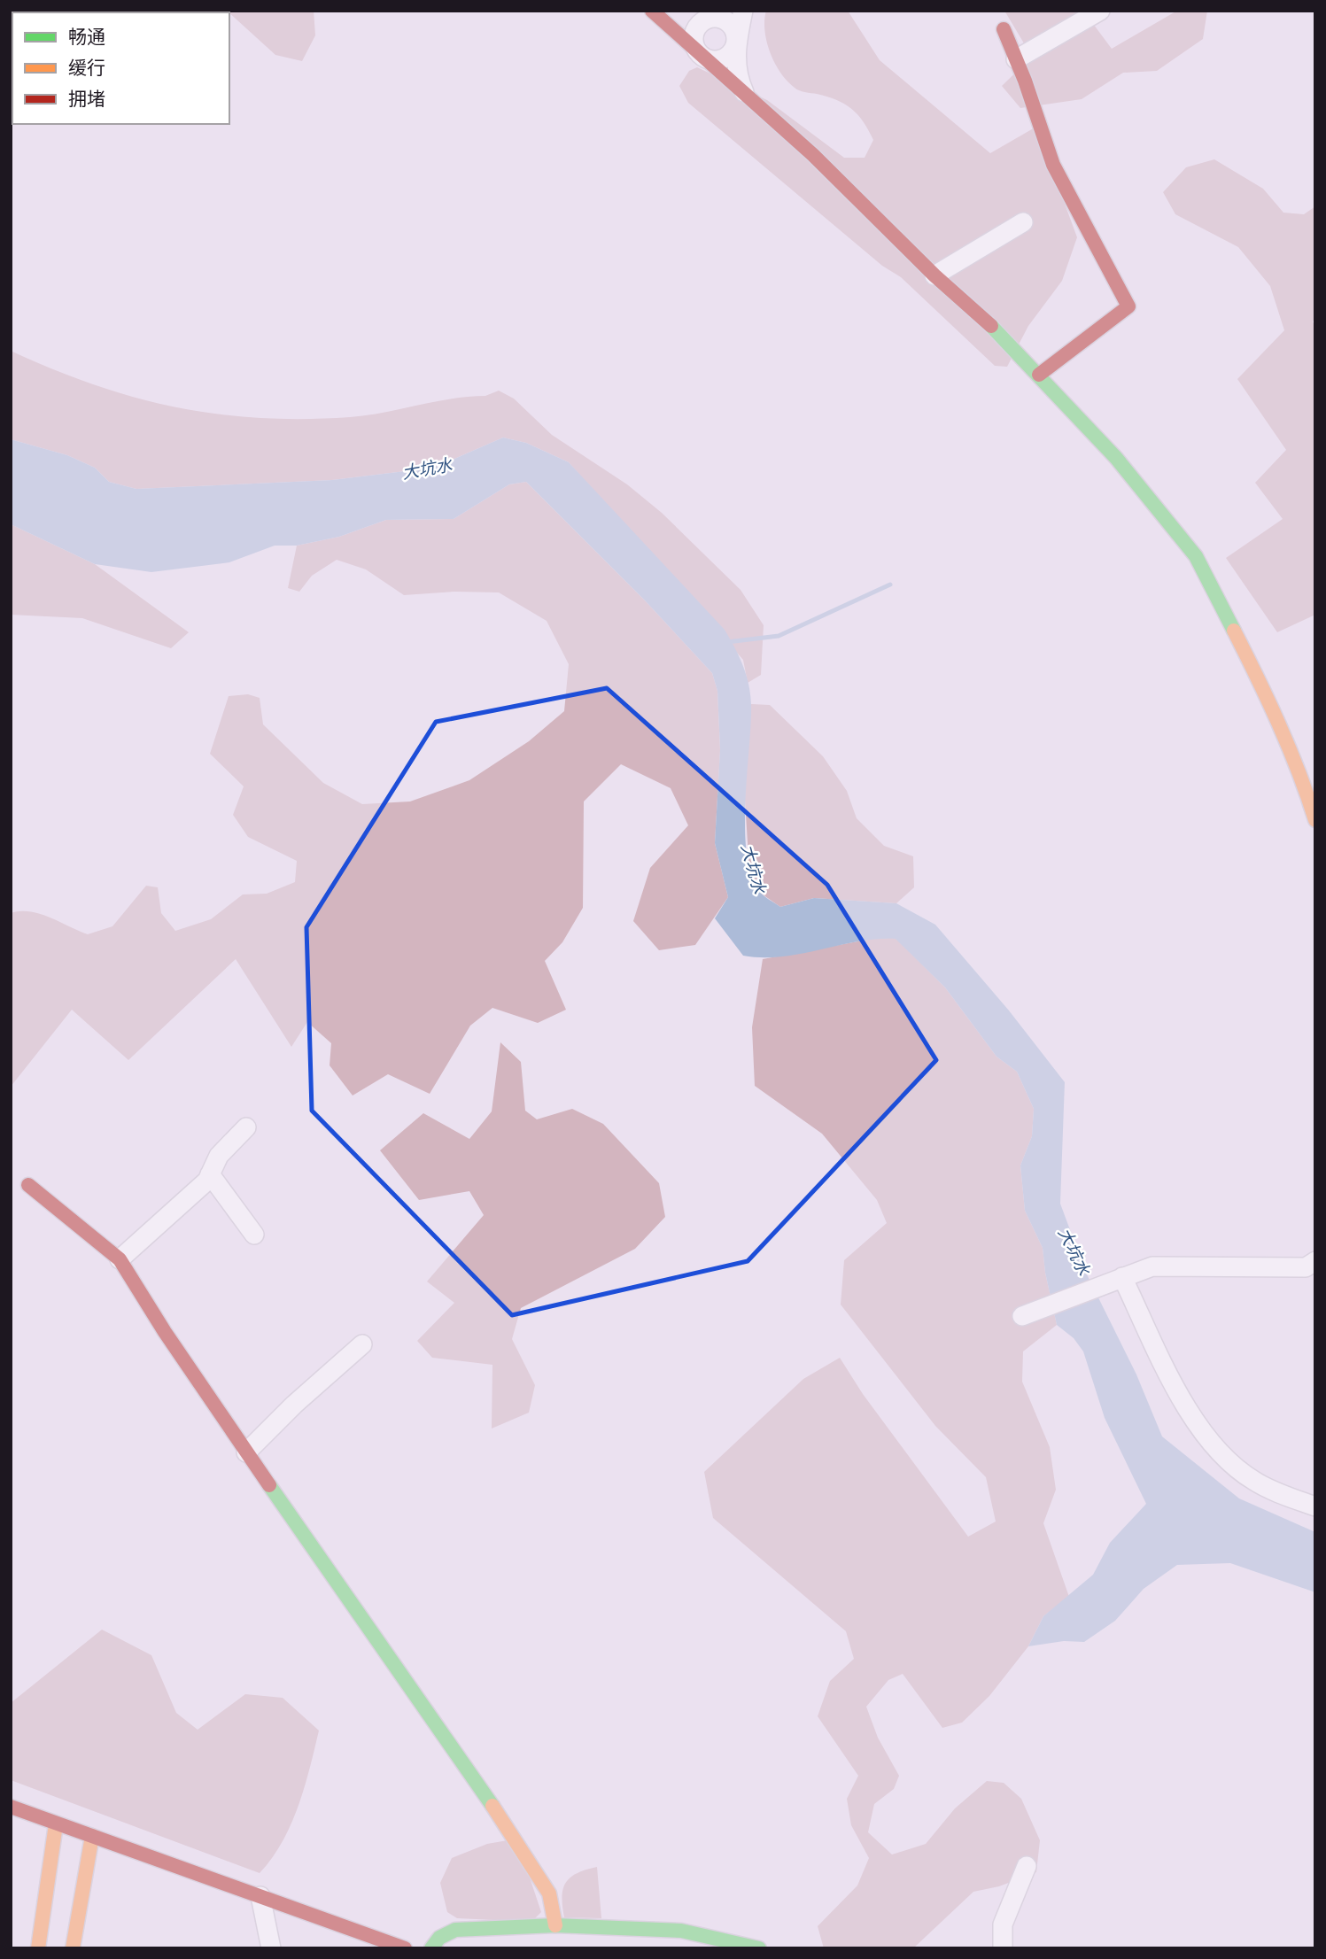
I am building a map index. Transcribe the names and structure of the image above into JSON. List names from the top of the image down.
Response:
{
  "water": ["大坑水"],
  "legend": ["畅通", "缓行", "拥堵"]
}
